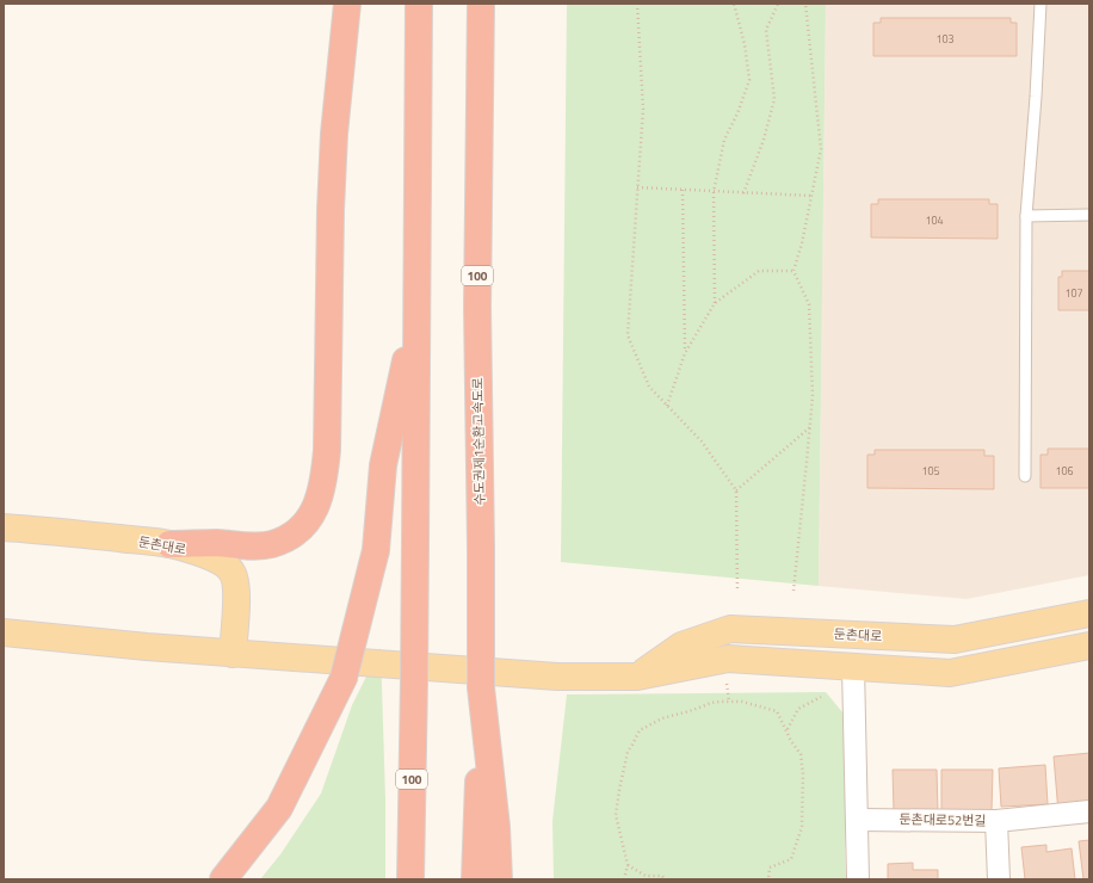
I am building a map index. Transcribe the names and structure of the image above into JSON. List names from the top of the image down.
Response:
{
  "streets": {
    "highway": ["100", "수도권제1순환고속도로"],
    "main road": ["둔촌대로"],
    "street": ["둔촌대로52번길"]
  },
  "house_numbers": [
    "103",
    "104",
    "107",
    "105",
    "106"
  ]
}
